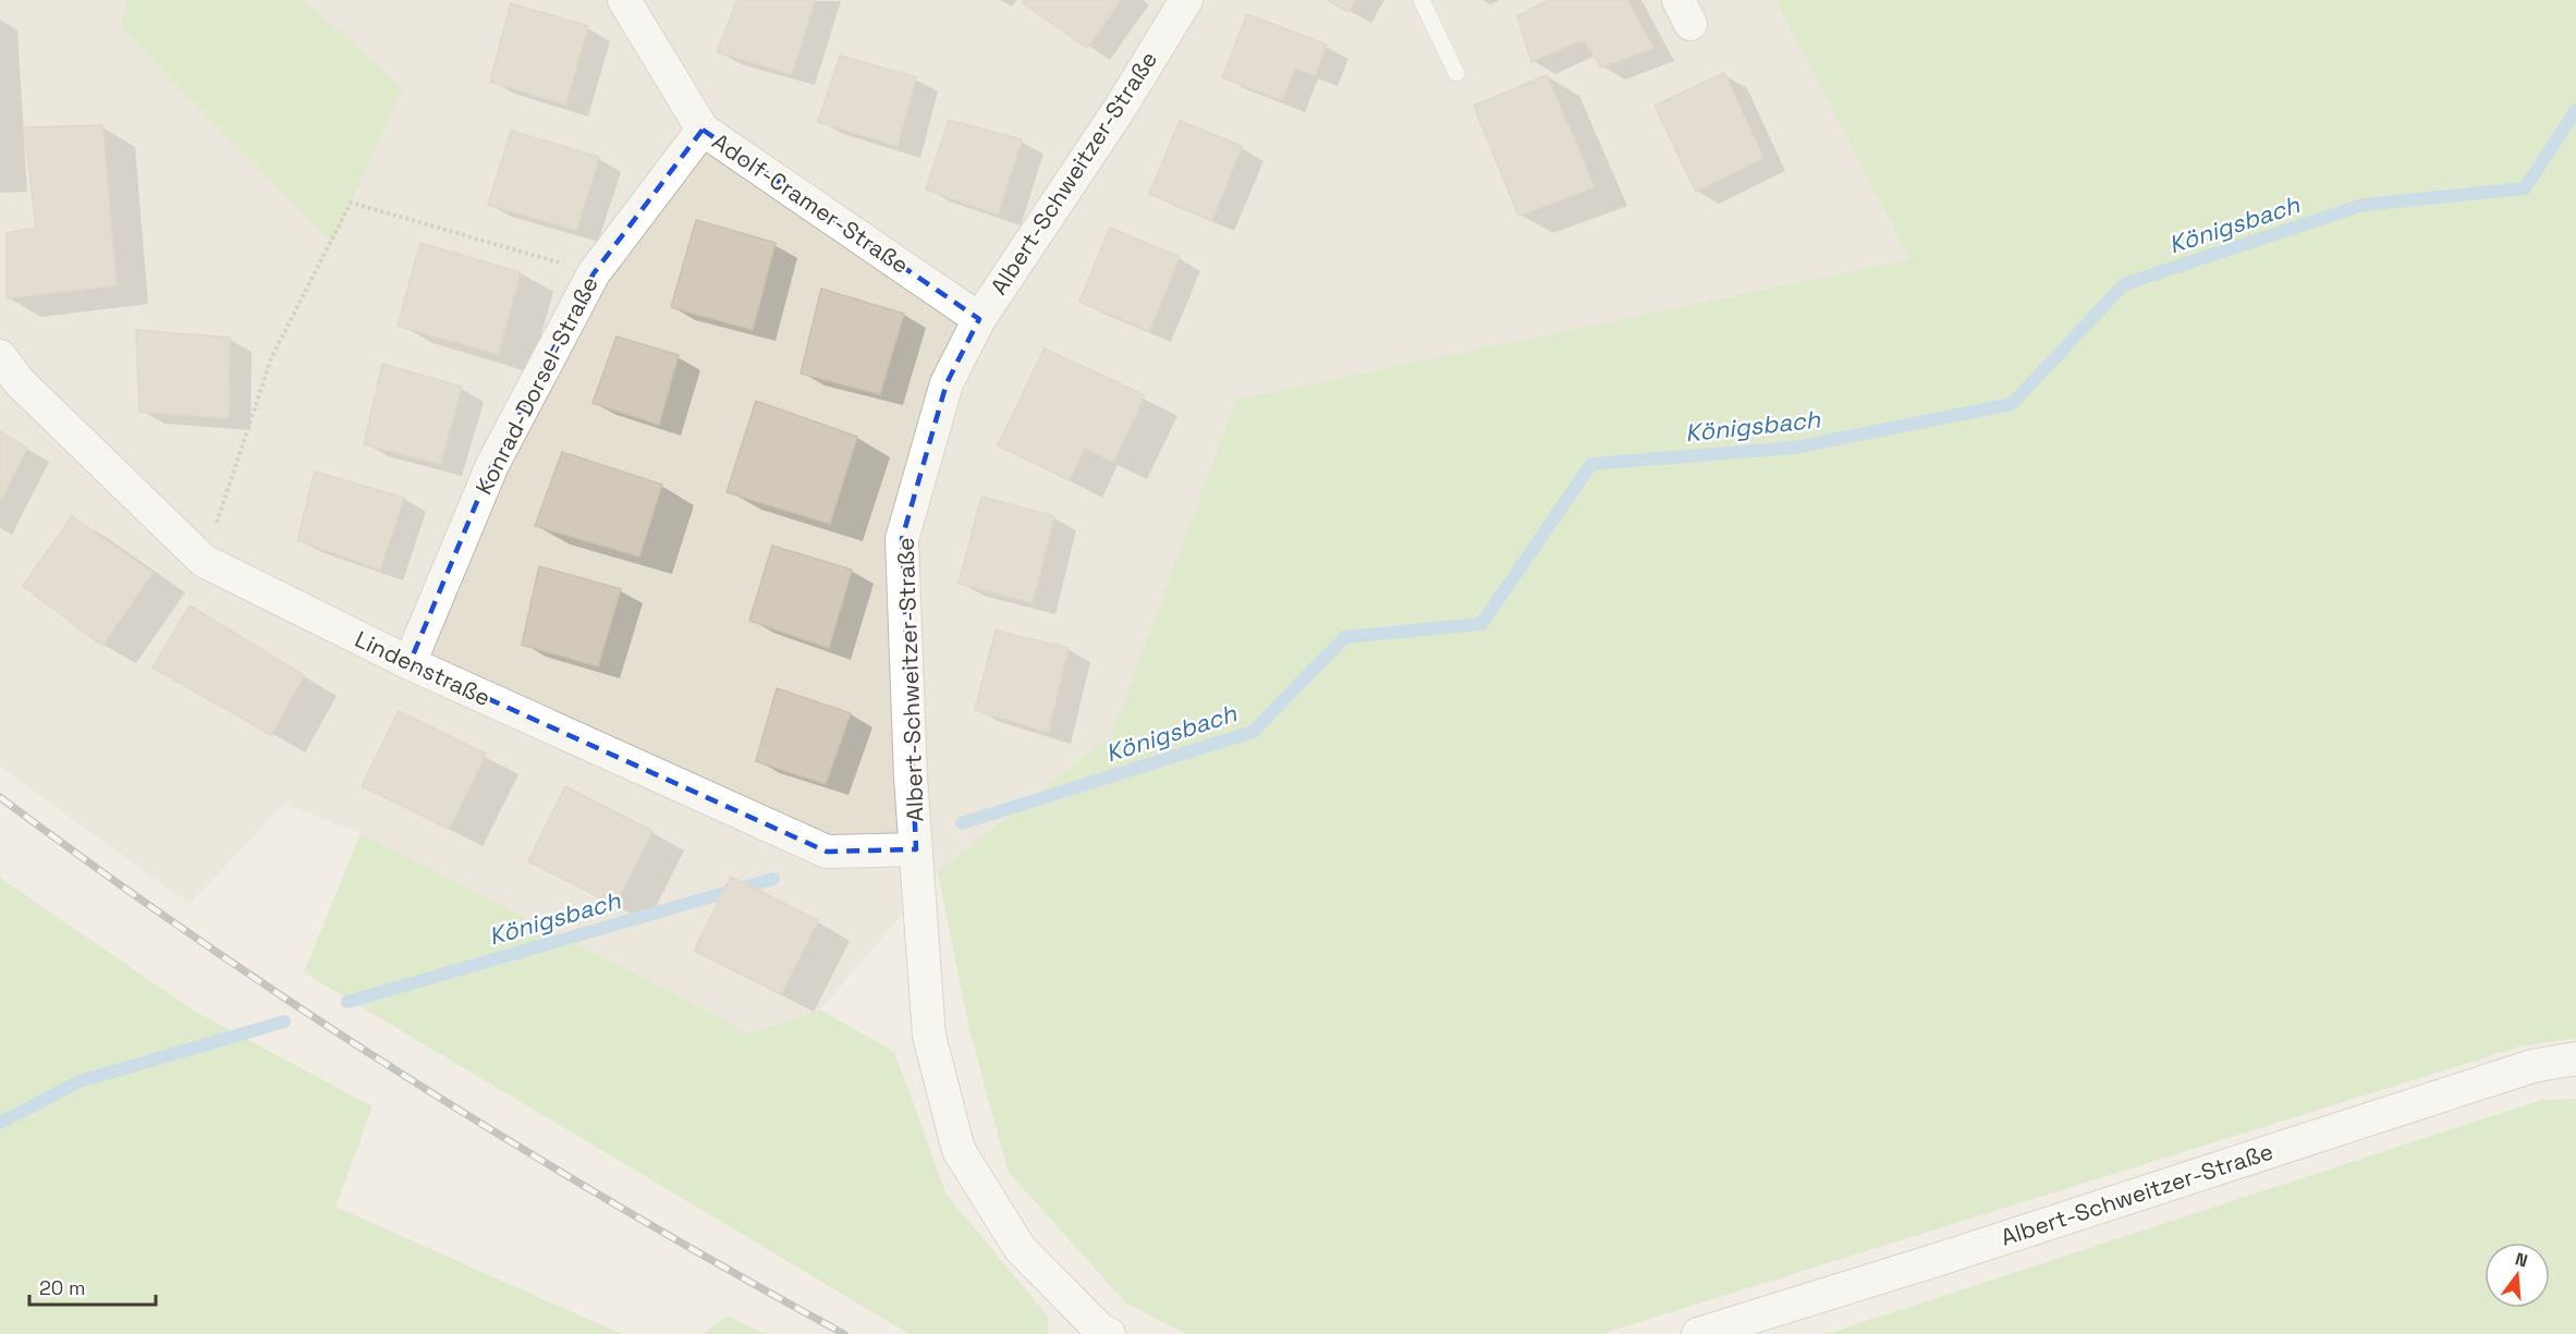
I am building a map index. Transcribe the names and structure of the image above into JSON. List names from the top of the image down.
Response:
{
  "streets": {
    "street": [
      "Albert-Schweitzer-Straße",
      "Adolf-Cramer-Straße",
      "Konrad-Dorsel-Straße",
      "Lindenstraße"
    ]
  },
  "crossings": [
    ["Albert-Schweitzer-Straße", "Adolf-Cramer-Straße"],
    ["Albert-Schweitzer-Straße", "Lindenstraße"],
    ["Adolf-Cramer-Straße", "Konrad-Dorsel-Straße"],
    ["Konrad-Dorsel-Straße", "Lindenstraße"]
  ],
  "water": ["Königsbach"],
  "scale_bar": "20 m",
  "north": "top"
}
